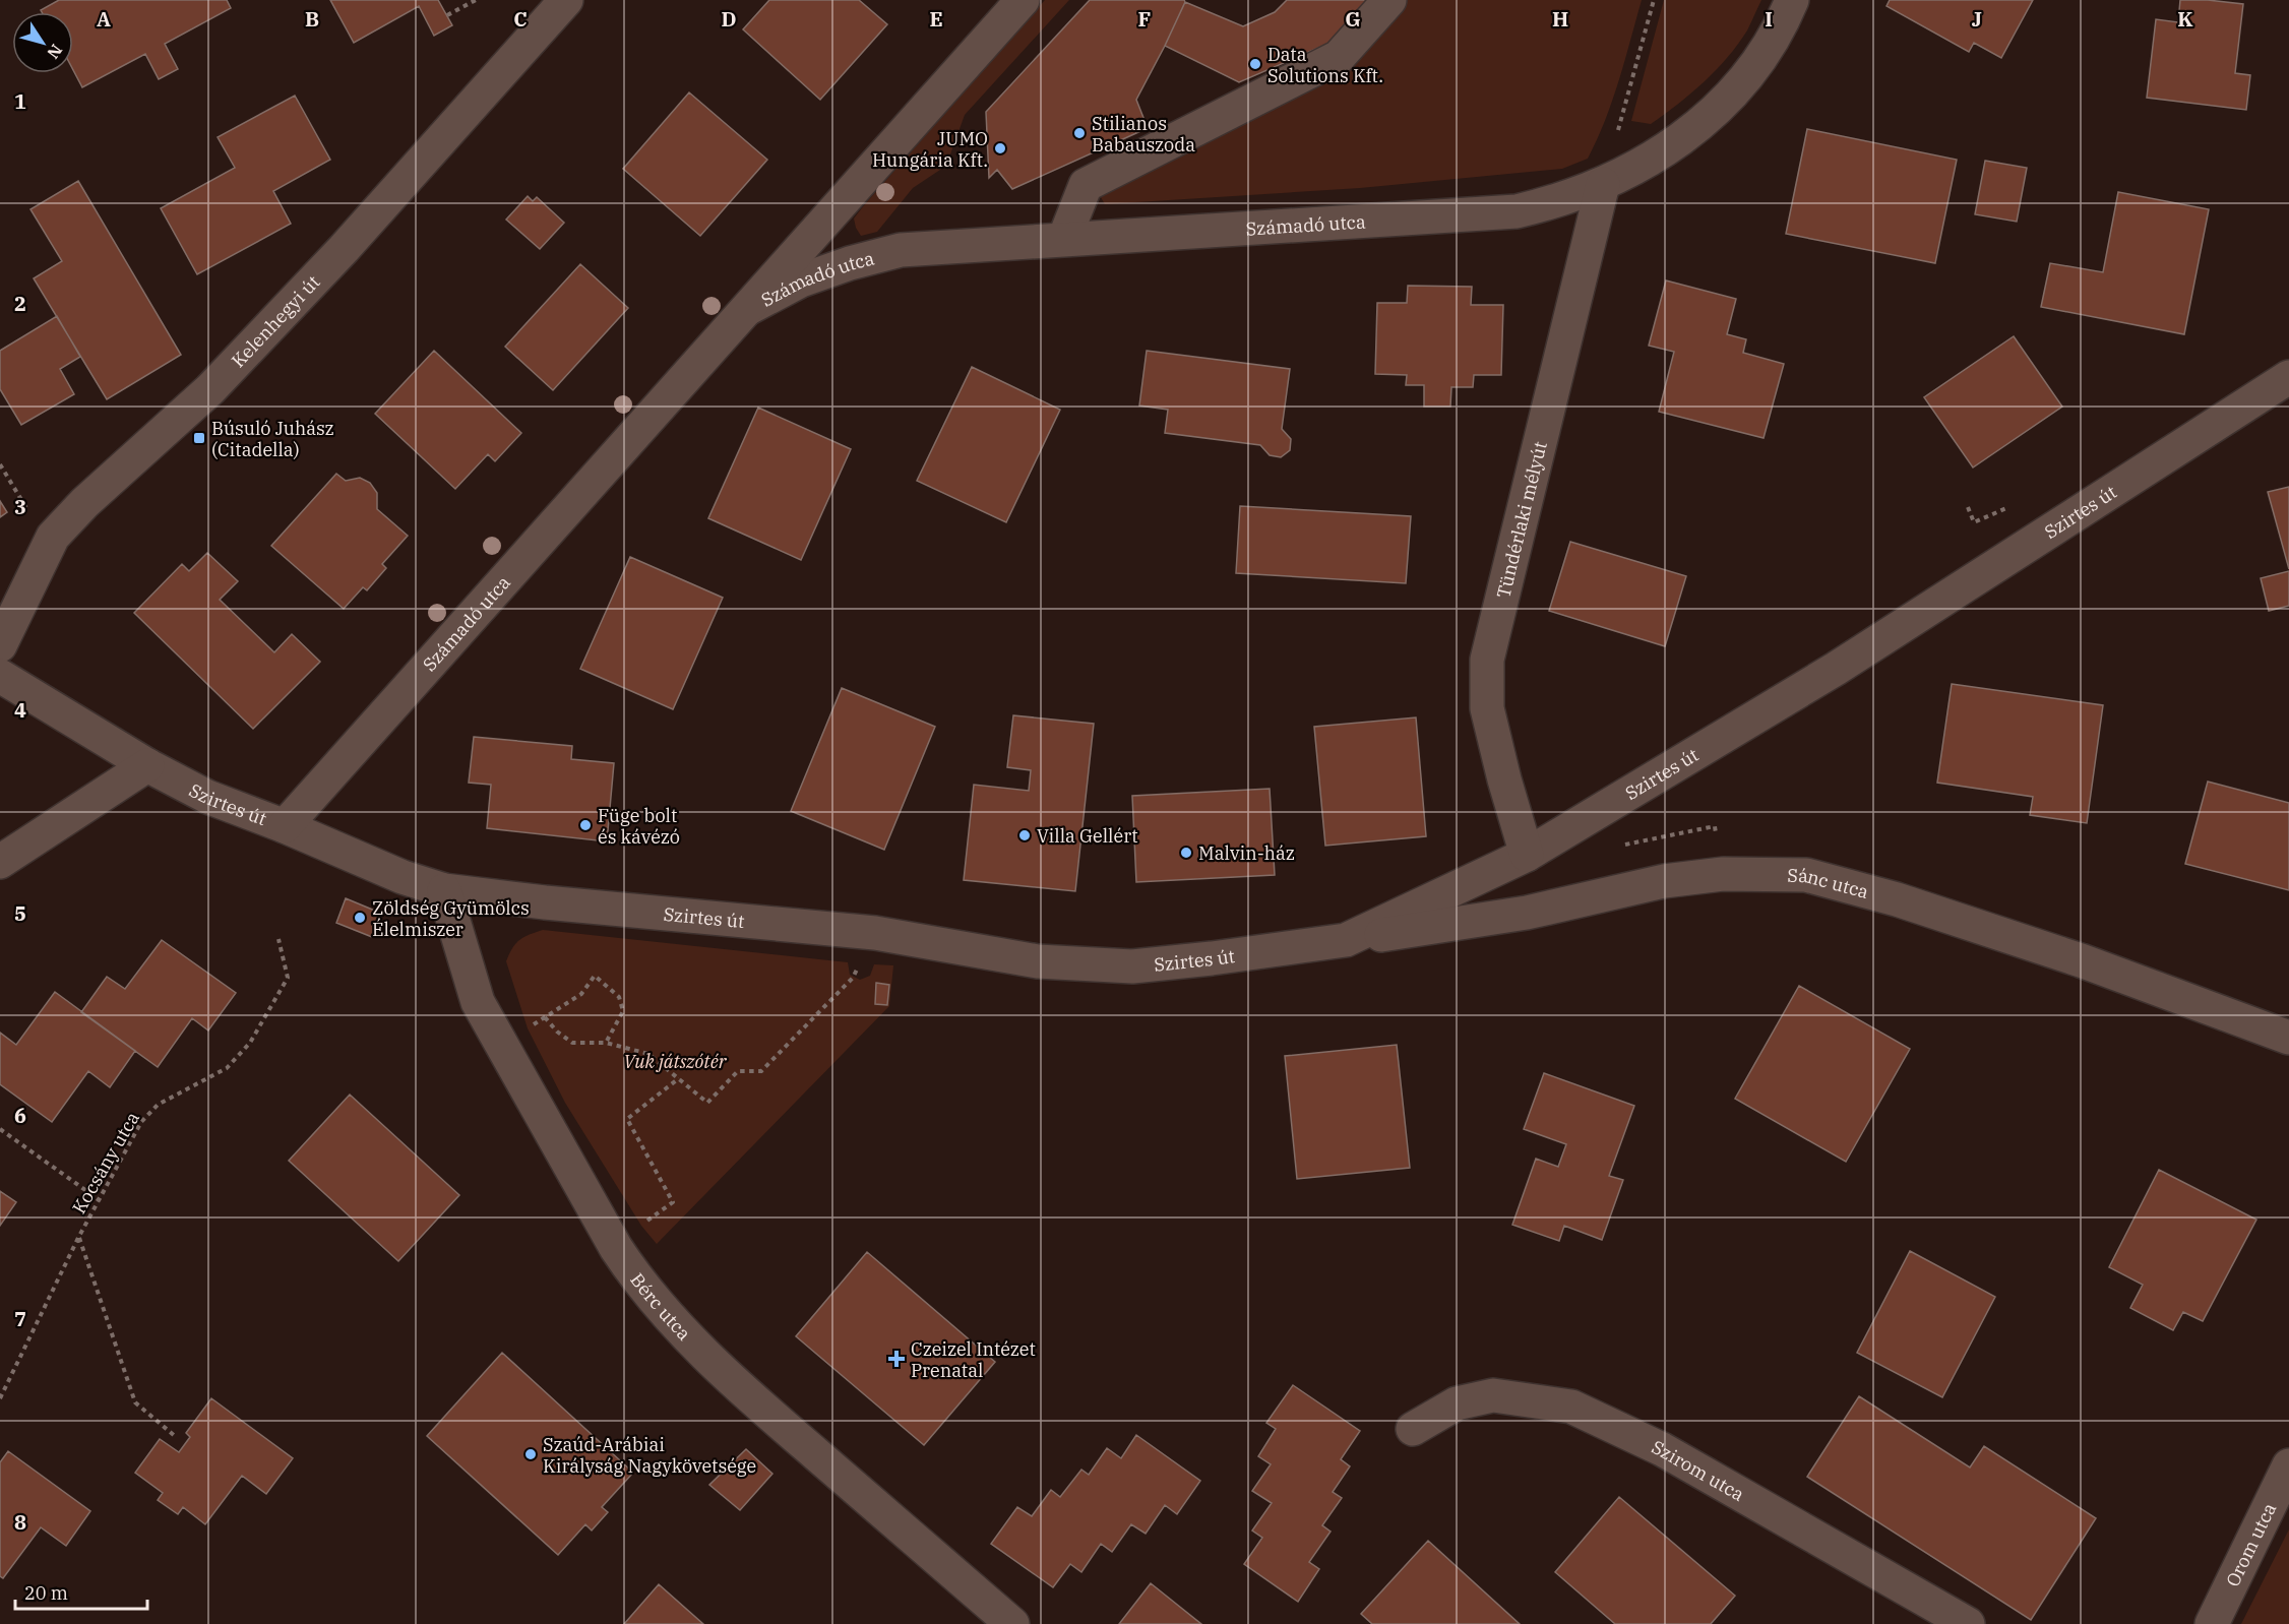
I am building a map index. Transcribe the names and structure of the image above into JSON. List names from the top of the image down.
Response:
{
  "streets": {
    "street": [
      "Számadó utca",
      "Kelenhegyi út",
      "Szirtes út",
      "Tündérlaki mélyút",
      "Sánc utca",
      "Bérc utca",
      "Szirom utca",
      "Orom utca"
    ],
    "path": ["Kocsány utca"]
  },
  "crossings": [
    ["Számadó utca", "Szirtes út"],
    ["Számadó utca", "Tündérlaki mélyút"],
    ["Szirtes út", "Tündérlaki mélyút"],
    ["Szirtes út", "Sánc utca"],
    ["Szirtes út", "Bérc utca"]
  ],
  "parks": ["Vuk játszótér"],
  "places": {
    "other": [
      "Data Solutions Kft.",
      "Stilianos Babauszoda",
      "JUMO Hungária Kft.",
      "Füge bolt és kávézó",
      "Villa Gellért",
      "Malvin-ház",
      "Zöldség Gyümölcs Élelmiszer",
      "Szaúd-Arábiai Királyság Nagykövetsége"
    ],
    "transit": ["Búsuló Juhász (Citadella)"],
    "health": ["Czeizel Intézet Prenatal"]
  },
  "scale_bar": "20 m",
  "north": "bottom right",
  "grid": {
    "columns": [
      "A",
      "B",
      "C",
      "D",
      "E",
      "F",
      "G",
      "H",
      "I",
      "J",
      "K"
    ],
    "rows": [
      "1",
      "2",
      "3",
      "4",
      "5",
      "6",
      "7",
      "8"
    ]
  }
}
